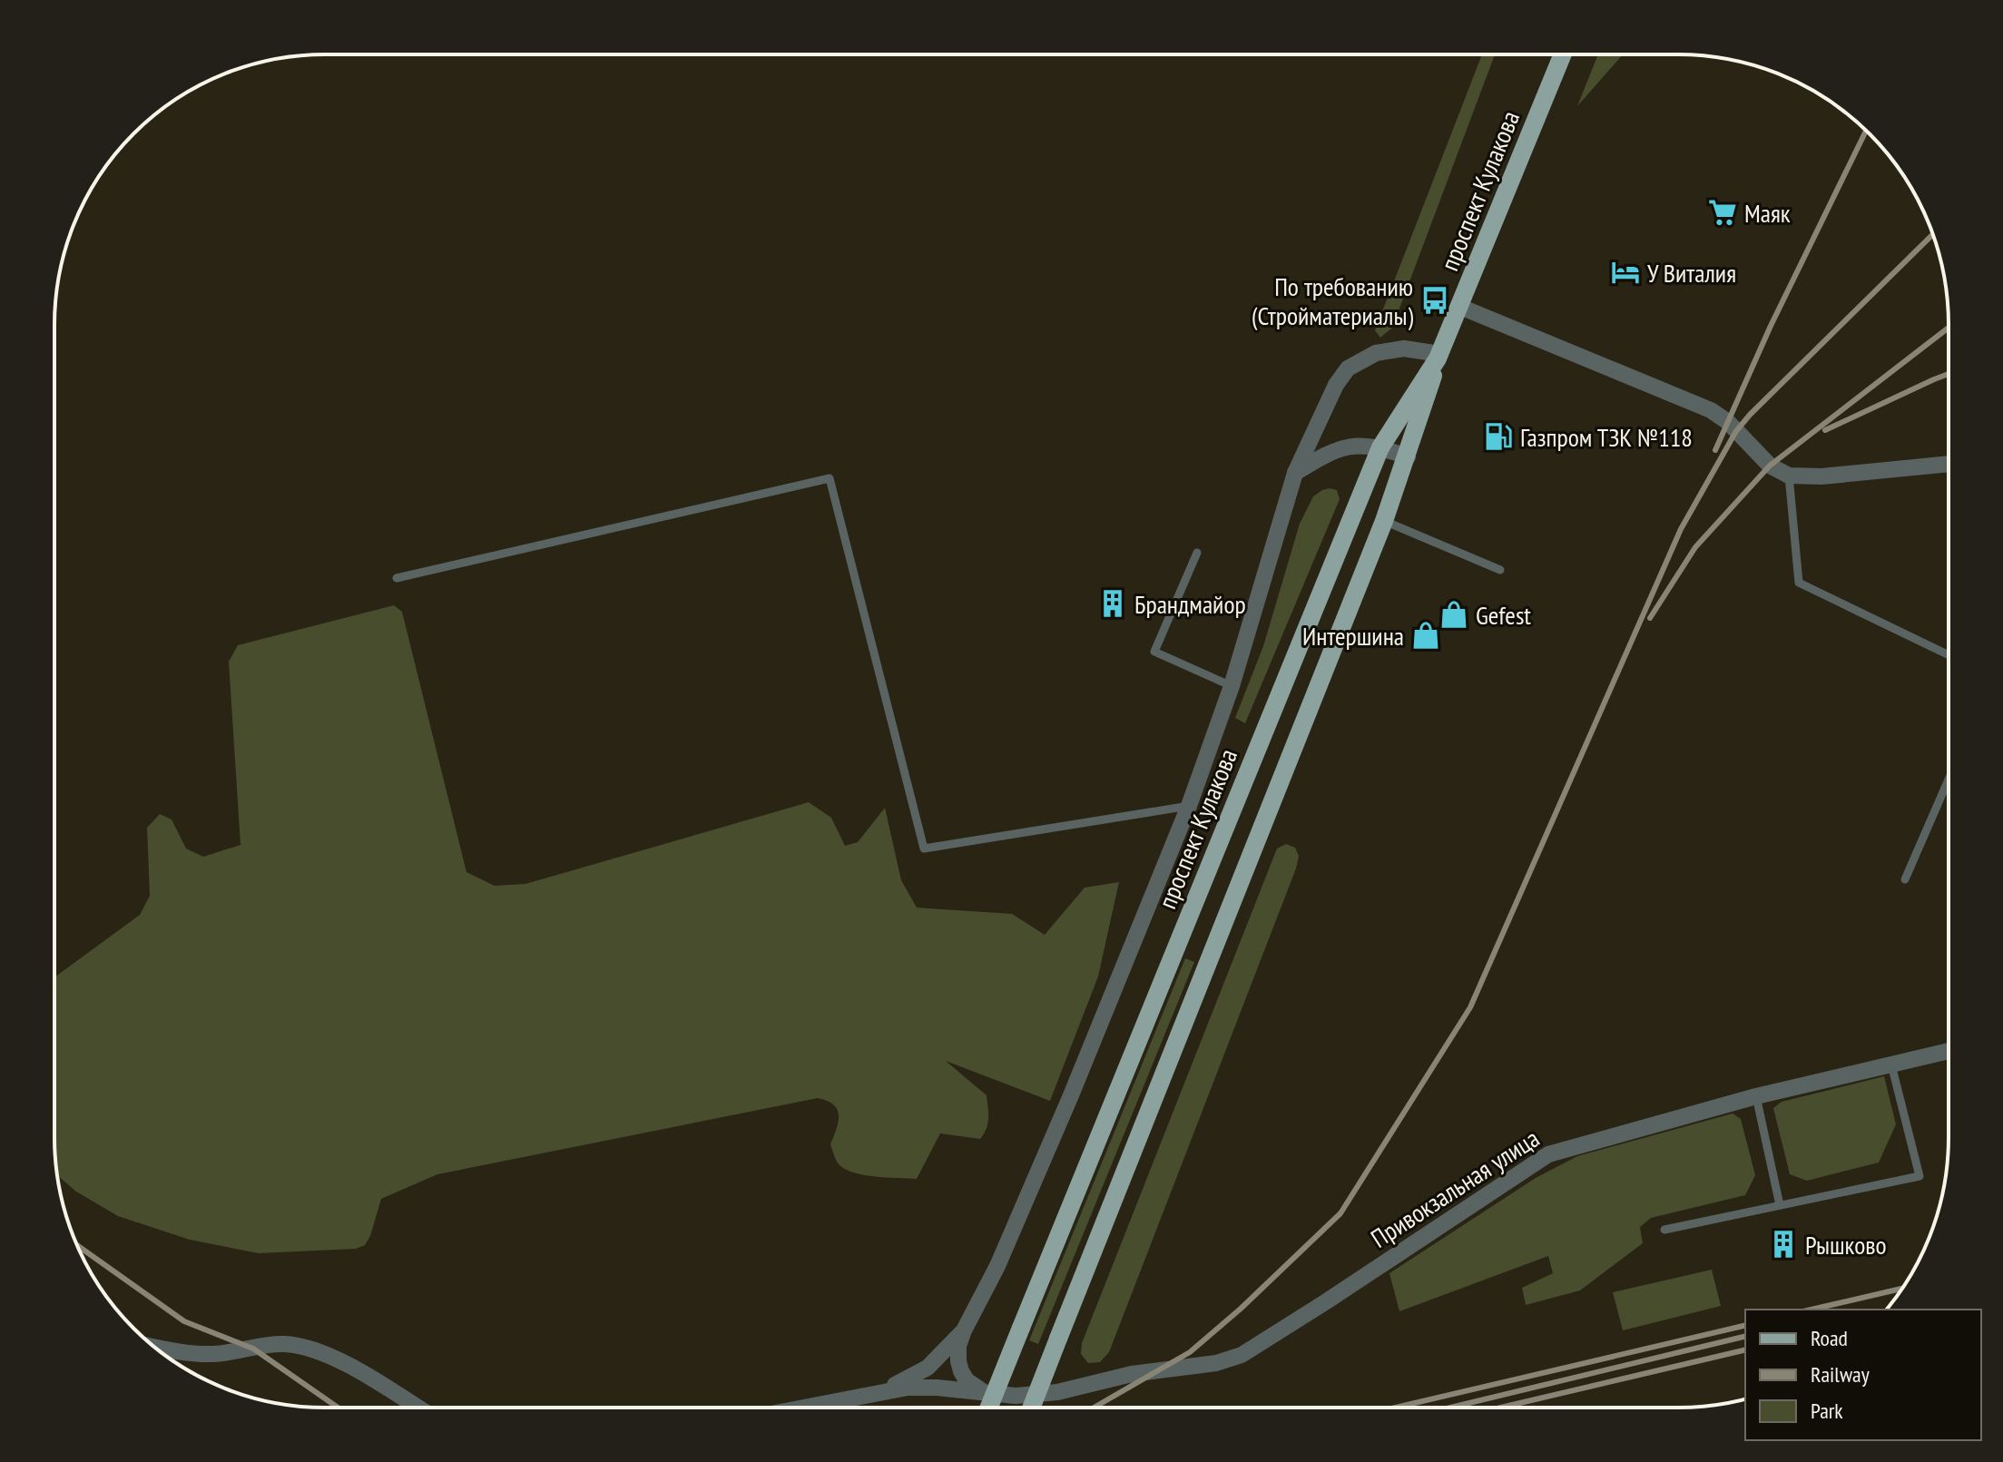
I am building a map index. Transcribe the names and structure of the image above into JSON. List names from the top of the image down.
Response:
{
  "streets": {
    "main road": ["проспект Кулакова"],
    "street": ["Привокзальная улица"]
  },
  "places": {
    "supermarket": ["Маяк"],
    "hotel": ["У Виталия"],
    "bus stop": ["По требованию (Стройматериалы)"],
    "fuel station": ["Газпром ТЗК №118"],
    "building": ["Брандмайор", "Рышково"],
    "shop": ["Gefest", "Интершина"]
  },
  "legend": ["Road", "Railway", "Park"]
}
